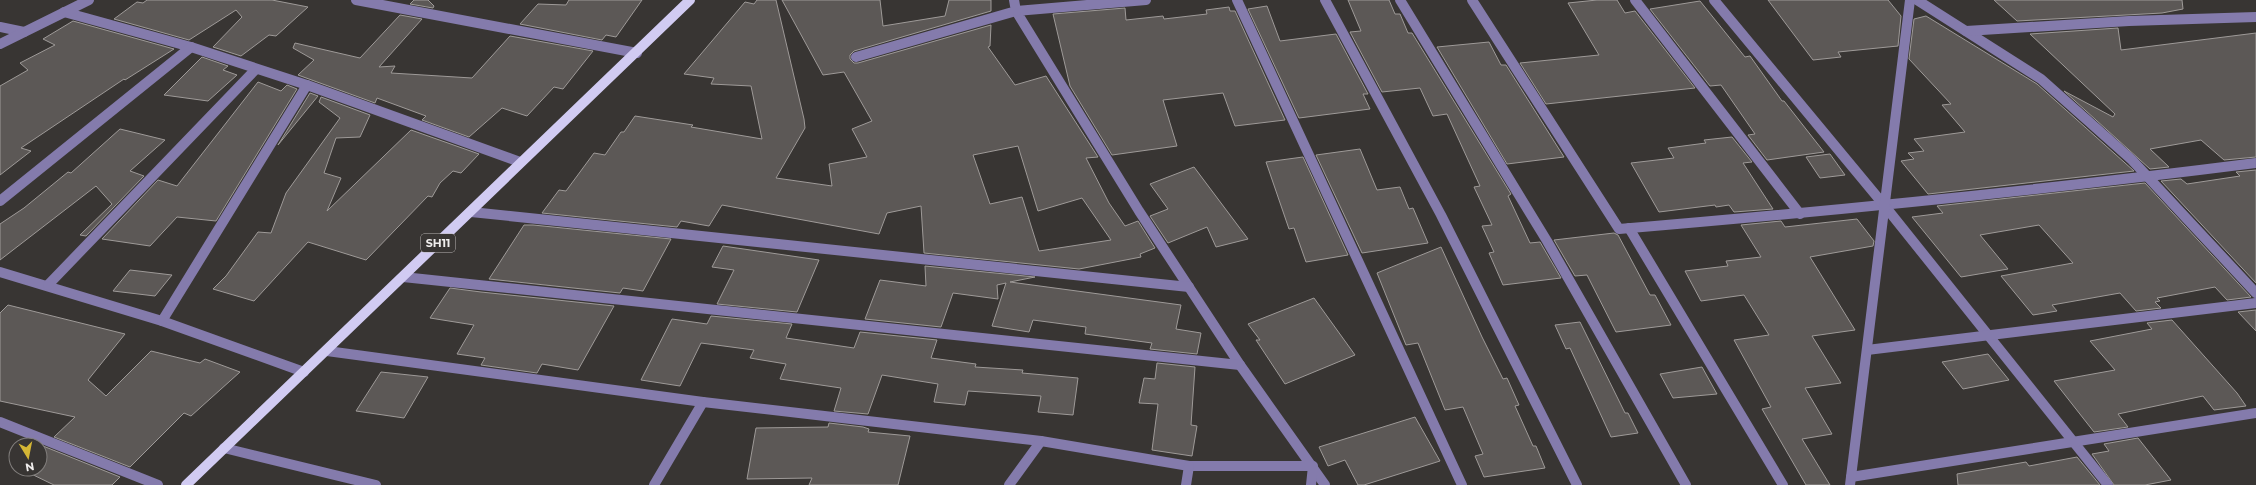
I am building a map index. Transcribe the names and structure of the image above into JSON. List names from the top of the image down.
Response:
{
  "streets": {
    "main road": ["SH11"]
  },
  "north": "bottom"
}
